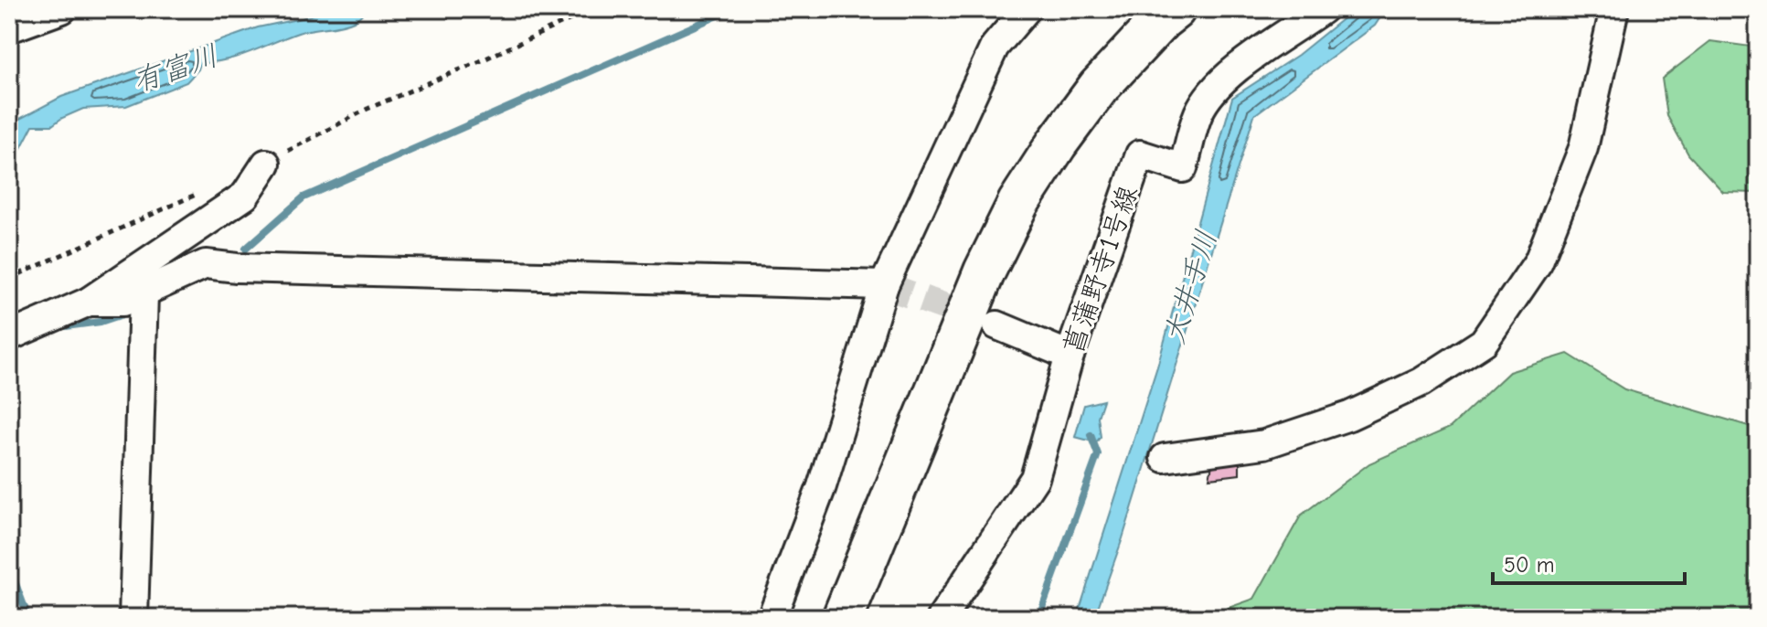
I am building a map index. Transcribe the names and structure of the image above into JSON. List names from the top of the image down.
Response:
{
  "streets": {
    "street": ["菖蒲野寺1号線"]
  },
  "water": ["有富川", "大井手川"],
  "scale_bar": "50 m"
}
